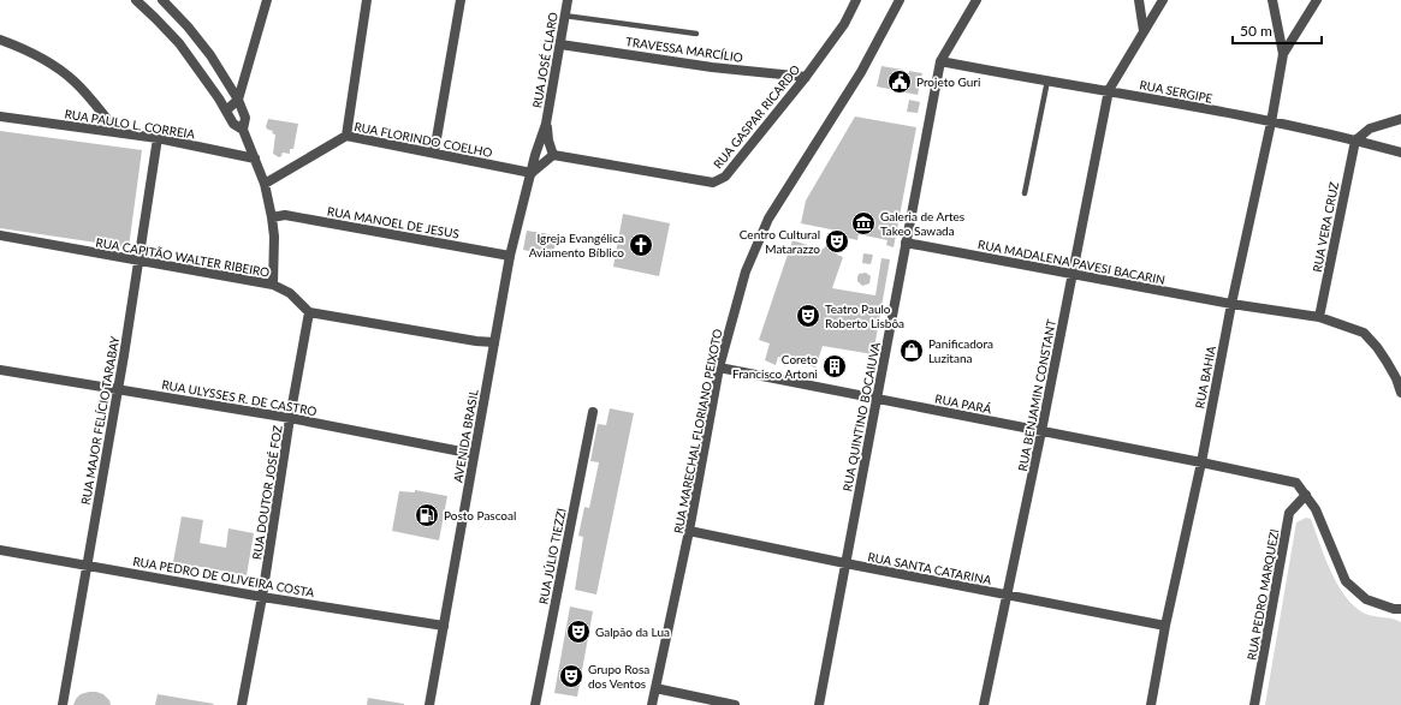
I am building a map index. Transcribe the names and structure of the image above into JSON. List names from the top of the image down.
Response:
{
  "streets": {
    "street": [
      "TRAVESSA MARCÍLIO",
      "RUA JOSÉ CLARO",
      "RUA SERGIPE",
      "RUA GASPAR RICARDO",
      "RUA PAULO L. CORREIA",
      "RUA FLORINDO COELHO",
      "RUA MANOEL DE JESUS",
      "RUA VERA CRUZ",
      "RUA CAPITÃO WALTER RIBEIRO",
      "RUA MADALENA PAVESI BACARIN",
      "RUA BAHIA",
      "RUA BENJAMIN CONSTANT",
      "RUA ULYSSES R. DE CASTRO",
      "RUA PARÁ",
      "RUA QUINTINO BOCAIUVA",
      "RUA MAJOR FELÍCIO TARABAY",
      "RUA MARECHAL FLORIANO PEIXOTO",
      "AVENIDA BRASIL",
      "RUA DOUTOR JOSÉ FOZ",
      "RUA JÚLIO TIEZZI",
      "RUA SANTA CATARINA",
      "RUA PEDRO DE OLIVEIRA COSTA",
      "RUA PEDRO MARQUEZI"
    ]
  },
  "crossings": [
    ["TRAVESSA MARCÍLIO", "RUA JOSÉ CLARO"],
    ["TRAVESSA MARCÍLIO", "RUA GASPAR RICARDO"],
    ["RUA JOSÉ CLARO", "RUA GASPAR RICARDO"],
    ["RUA JOSÉ CLARO", "RUA FLORINDO COELHO"],
    ["RUA JOSÉ CLARO", "AVENIDA BRASIL"],
    ["RUA SERGIPE", "RUA VERA CRUZ"],
    ["RUA SERGIPE", "RUA BAHIA"],
    ["RUA SERGIPE", "RUA BENJAMIN CONSTANT"],
    ["RUA SERGIPE", "RUA QUINTINO BOCAIUVA"],
    ["RUA PAULO L. CORREIA", "RUA MAJOR FELÍCIO TARABAY"],
    ["RUA FLORINDO COELHO", "AVENIDA BRASIL"],
    ["RUA MANOEL DE JESUS", "AVENIDA BRASIL"],
    ["RUA VERA CRUZ", "RUA MADALENA PAVESI BACARIN"],
    ["RUA CAPITÃO WALTER RIBEIRO", "RUA MAJOR FELÍCIO TARABAY"],
    ["RUA CAPITÃO WALTER RIBEIRO", "RUA DOUTOR JOSÉ FOZ"],
    ["RUA MADALENA PAVESI BACARIN", "RUA BAHIA"],
    ["RUA MADALENA PAVESI BACARIN", "RUA BENJAMIN CONSTANT"],
    ["RUA MADALENA PAVESI BACARIN", "RUA QUINTINO BOCAIUVA"],
    ["RUA BAHIA", "RUA PARÁ"],
    ["RUA BAHIA", "RUA SANTA CATARINA"],
    ["RUA BENJAMIN CONSTANT", "RUA PARÁ"],
    ["RUA BENJAMIN CONSTANT", "RUA SANTA CATARINA"],
    ["RUA ULYSSES R. DE CASTRO", "RUA MAJOR FELÍCIO TARABAY"],
    ["RUA ULYSSES R. DE CASTRO", "AVENIDA BRASIL"],
    ["RUA ULYSSES R. DE CASTRO", "RUA DOUTOR JOSÉ FOZ"],
    ["RUA PARÁ", "RUA QUINTINO BOCAIUVA"],
    ["RUA PARÁ", "RUA MARECHAL FLORIANO PEIXOTO"],
    ["RUA PARÁ", "RUA PEDRO MARQUEZI"],
    ["RUA QUINTINO BOCAIUVA", "RUA SANTA CATARINA"],
    ["RUA MAJOR FELÍCIO TARABAY", "RUA PEDRO DE OLIVEIRA COSTA"],
    ["RUA MARECHAL FLORIANO PEIXOTO", "RUA SANTA CATARINA"],
    ["AVENIDA BRASIL", "RUA PEDRO DE OLIVEIRA COSTA"],
    ["RUA DOUTOR JOSÉ FOZ", "RUA PEDRO DE OLIVEIRA COSTA"]
  ],
  "places": {
    "public building": ["Projeto Guri"],
    "museum": ["Galeria de Artes Takeo Sawada"],
    "theatre": [
      "Centro Cultural Matarazzo",
      "Teatro Paulo Roberto Lisbôa",
      "Galpão da Lua",
      "Grupo Rosa dos Ventos"
    ],
    "church": ["Igreja Evangélica Aviamento Bíblico"],
    "shop": ["Panificadora Luzitana"],
    "building": ["Coreto Francisco Artoni"],
    "fuel station": ["Posto Pascoal"]
  },
  "scale_bar": "50 m"
}
